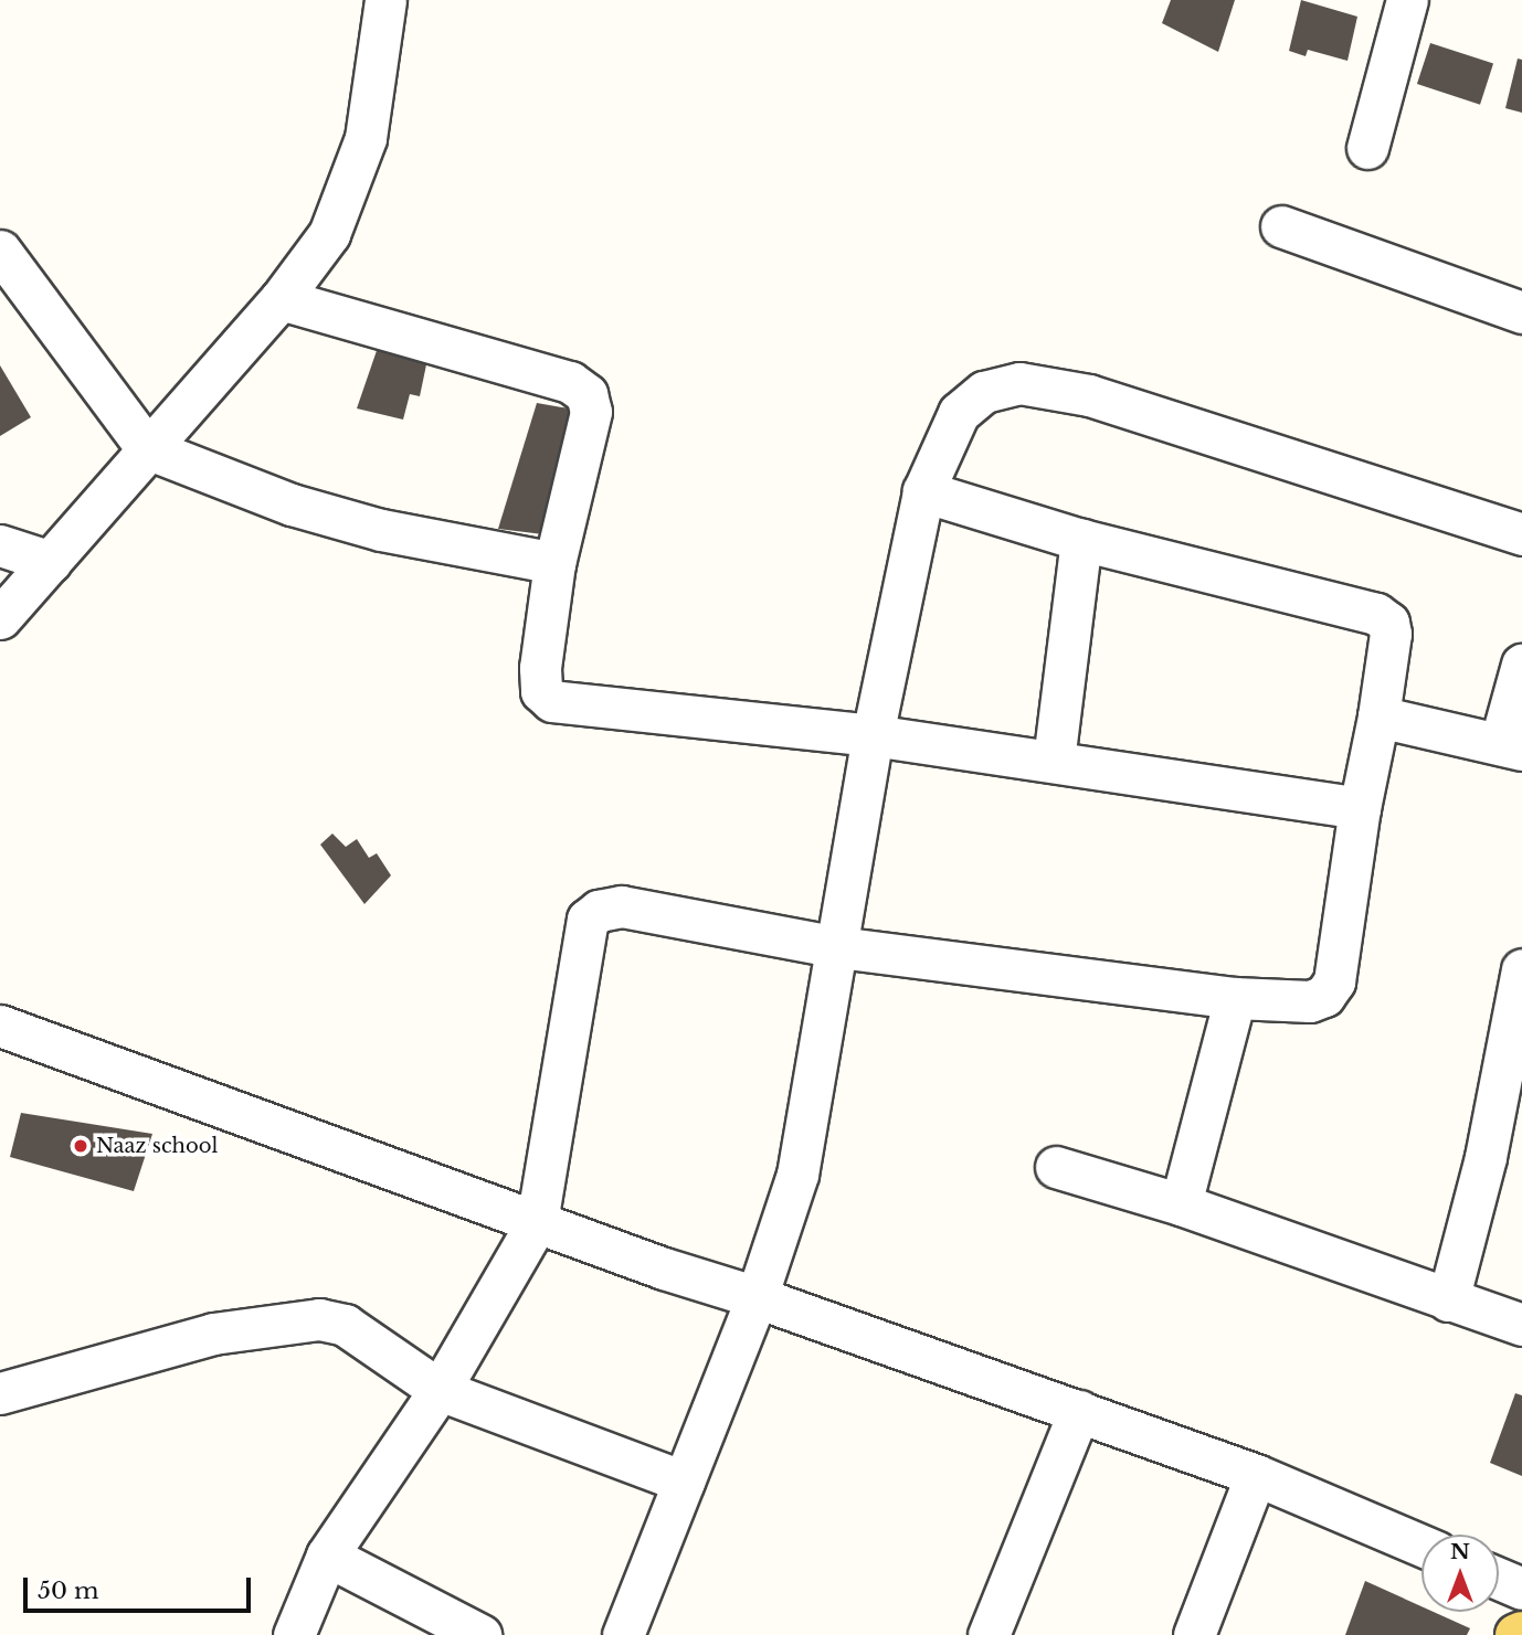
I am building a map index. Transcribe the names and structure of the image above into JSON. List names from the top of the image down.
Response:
{
  "places": ["Naaz school"],
  "scale_bar": "50 m",
  "north": "top"
}
